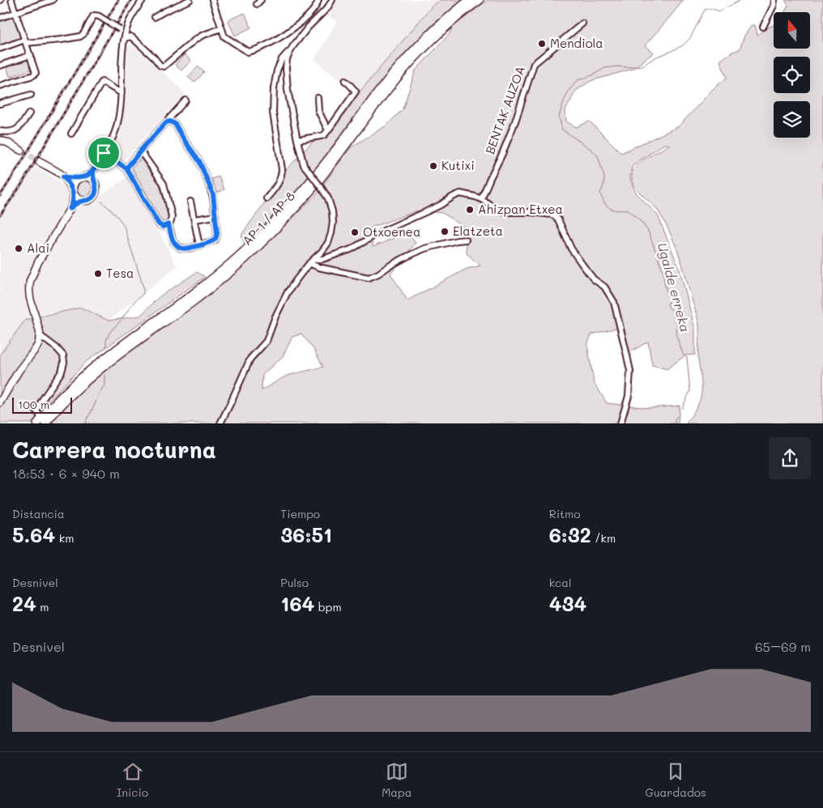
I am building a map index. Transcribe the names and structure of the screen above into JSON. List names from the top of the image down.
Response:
{
  "streets": {
    "highway": ["AP-1 / AP-8"],
    "street": ["BENTAK AUZOA"]
  },
  "water": ["Ugalde erreka"],
  "places": [
    "Mendiola",
    "Kutixi",
    "Ahizpan Etxea",
    "Elatzeta",
    "Otxoenea",
    "Alai",
    "Tesa"
  ],
  "scale_bar": "100 m",
  "north": "top",
  "page": {
    "scale": "100 m",
    "heading": ["Carrera nocturna", "18:53 · 6 × 940 m"],
    "stats": [
      ["Distancia", "5.64 km"],
      ["Tiempo", "36:51"],
      ["Ritmo", "6:32 /km"],
      ["Desnivel", "24 m"],
      ["Pulso", "164 bpm"],
      ["kcal", "434"]
    ],
    "chart": ["Desnivel", "65–69 m"],
    "tabs": ["Inicio", "Mapa", "Guardados"]
  }
}
